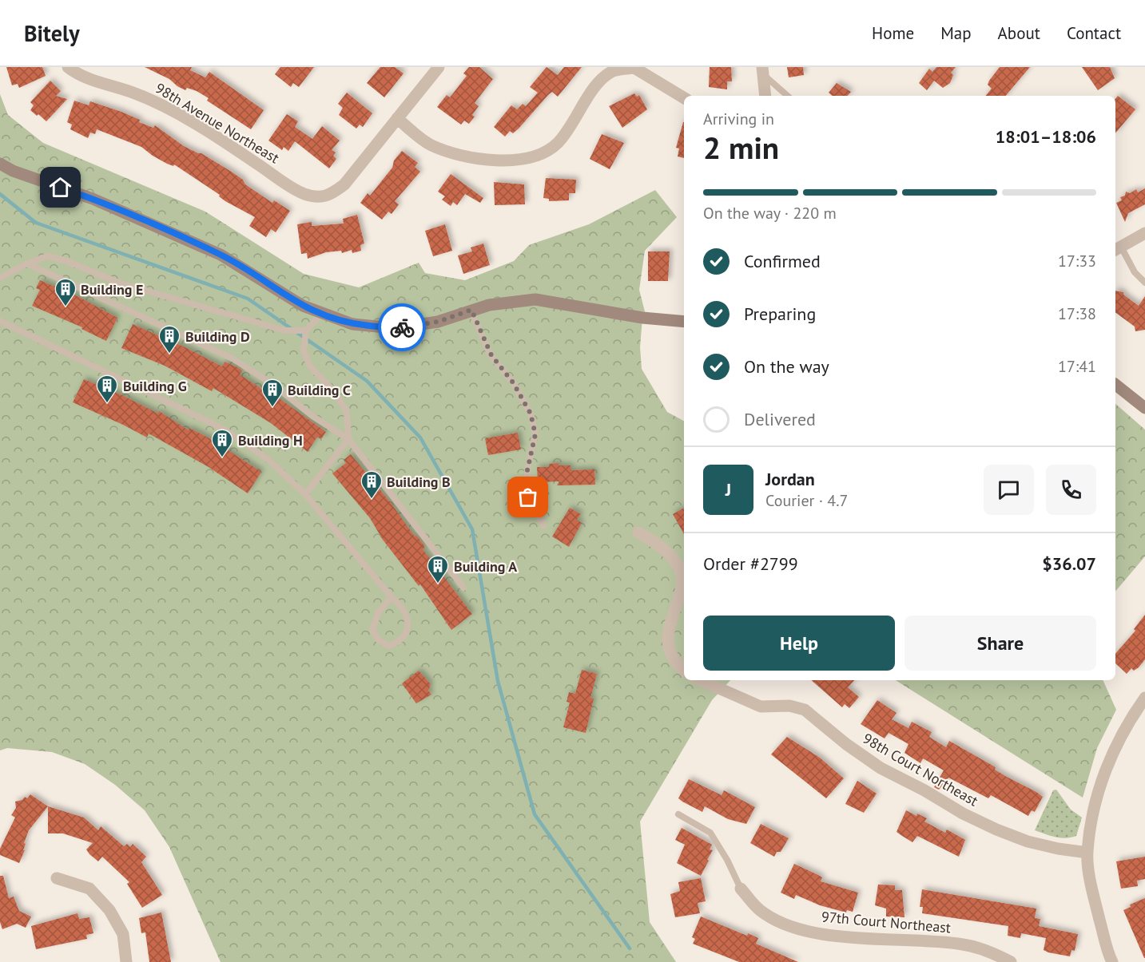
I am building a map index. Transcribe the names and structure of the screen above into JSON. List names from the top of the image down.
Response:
{
  "streets": {
    "street": ["98th Avenue Northeast", "98th Court Northeast", "97th Court Northeast"]
  },
  "places": {
    "building": [
      "Building E",
      "Building D",
      "Building G",
      "Building C",
      "Building H",
      "Building B",
      "Building A"
    ]
  },
  "page": {
    "header": "Bitely",
    "nav": [
      "Home",
      "Map",
      "About",
      "Contact"
    ],
    "heading": ["2 min", "Arriving in", "18:01–18:06"],
    "panel": [
      "Jordan",
      "Courier · 4.7",
      "Order #2799",
      "$36.07"
    ],
    "bar": "On the way · 220 m",
    "list": [
      ["Confirmed", "17:33"],
      ["Preparing", "17:38"],
      ["On the way", "17:41"],
      "Delivered"
    ],
    "round": "J",
    "buttons": ["Help", "Share"]
  }
}
